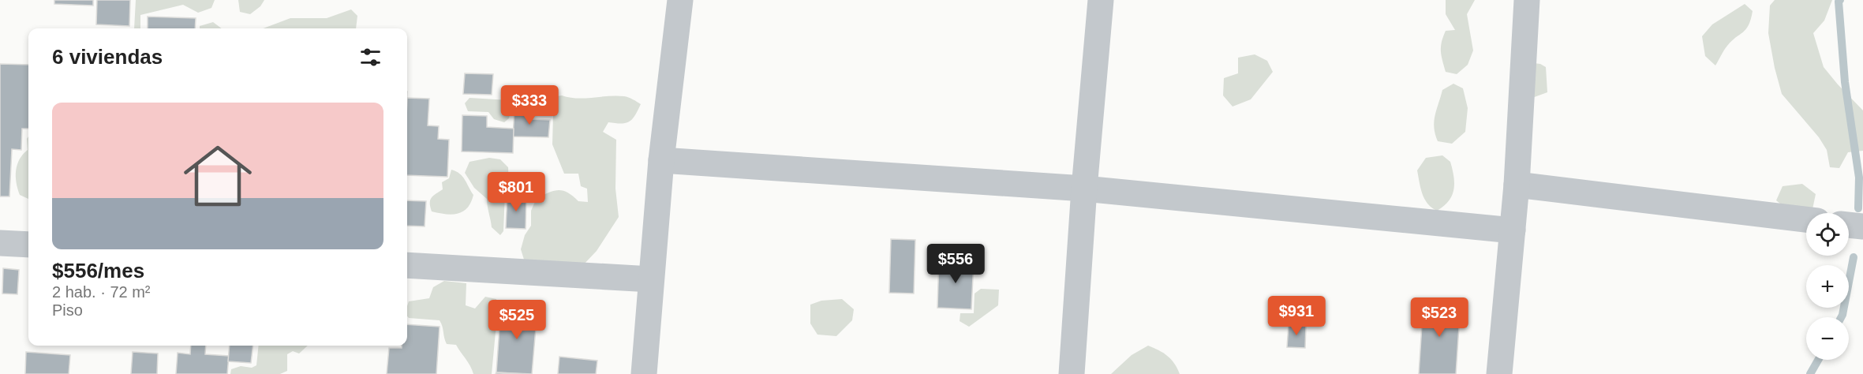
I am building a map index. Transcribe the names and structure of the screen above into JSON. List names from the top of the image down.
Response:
{
  "page": {
    "heading": "6 viviendas",
    "price": [
      "$333",
      "$801",
      "$556",
      "$931",
      "$523",
      "$525"
    ],
    "list": [
      {
        "name": "$556/mes",
        "note": "2 hab. · 72 m² · Piso"
      }
    ],
    "map_buttons": ["+", "−"]
  }
}
